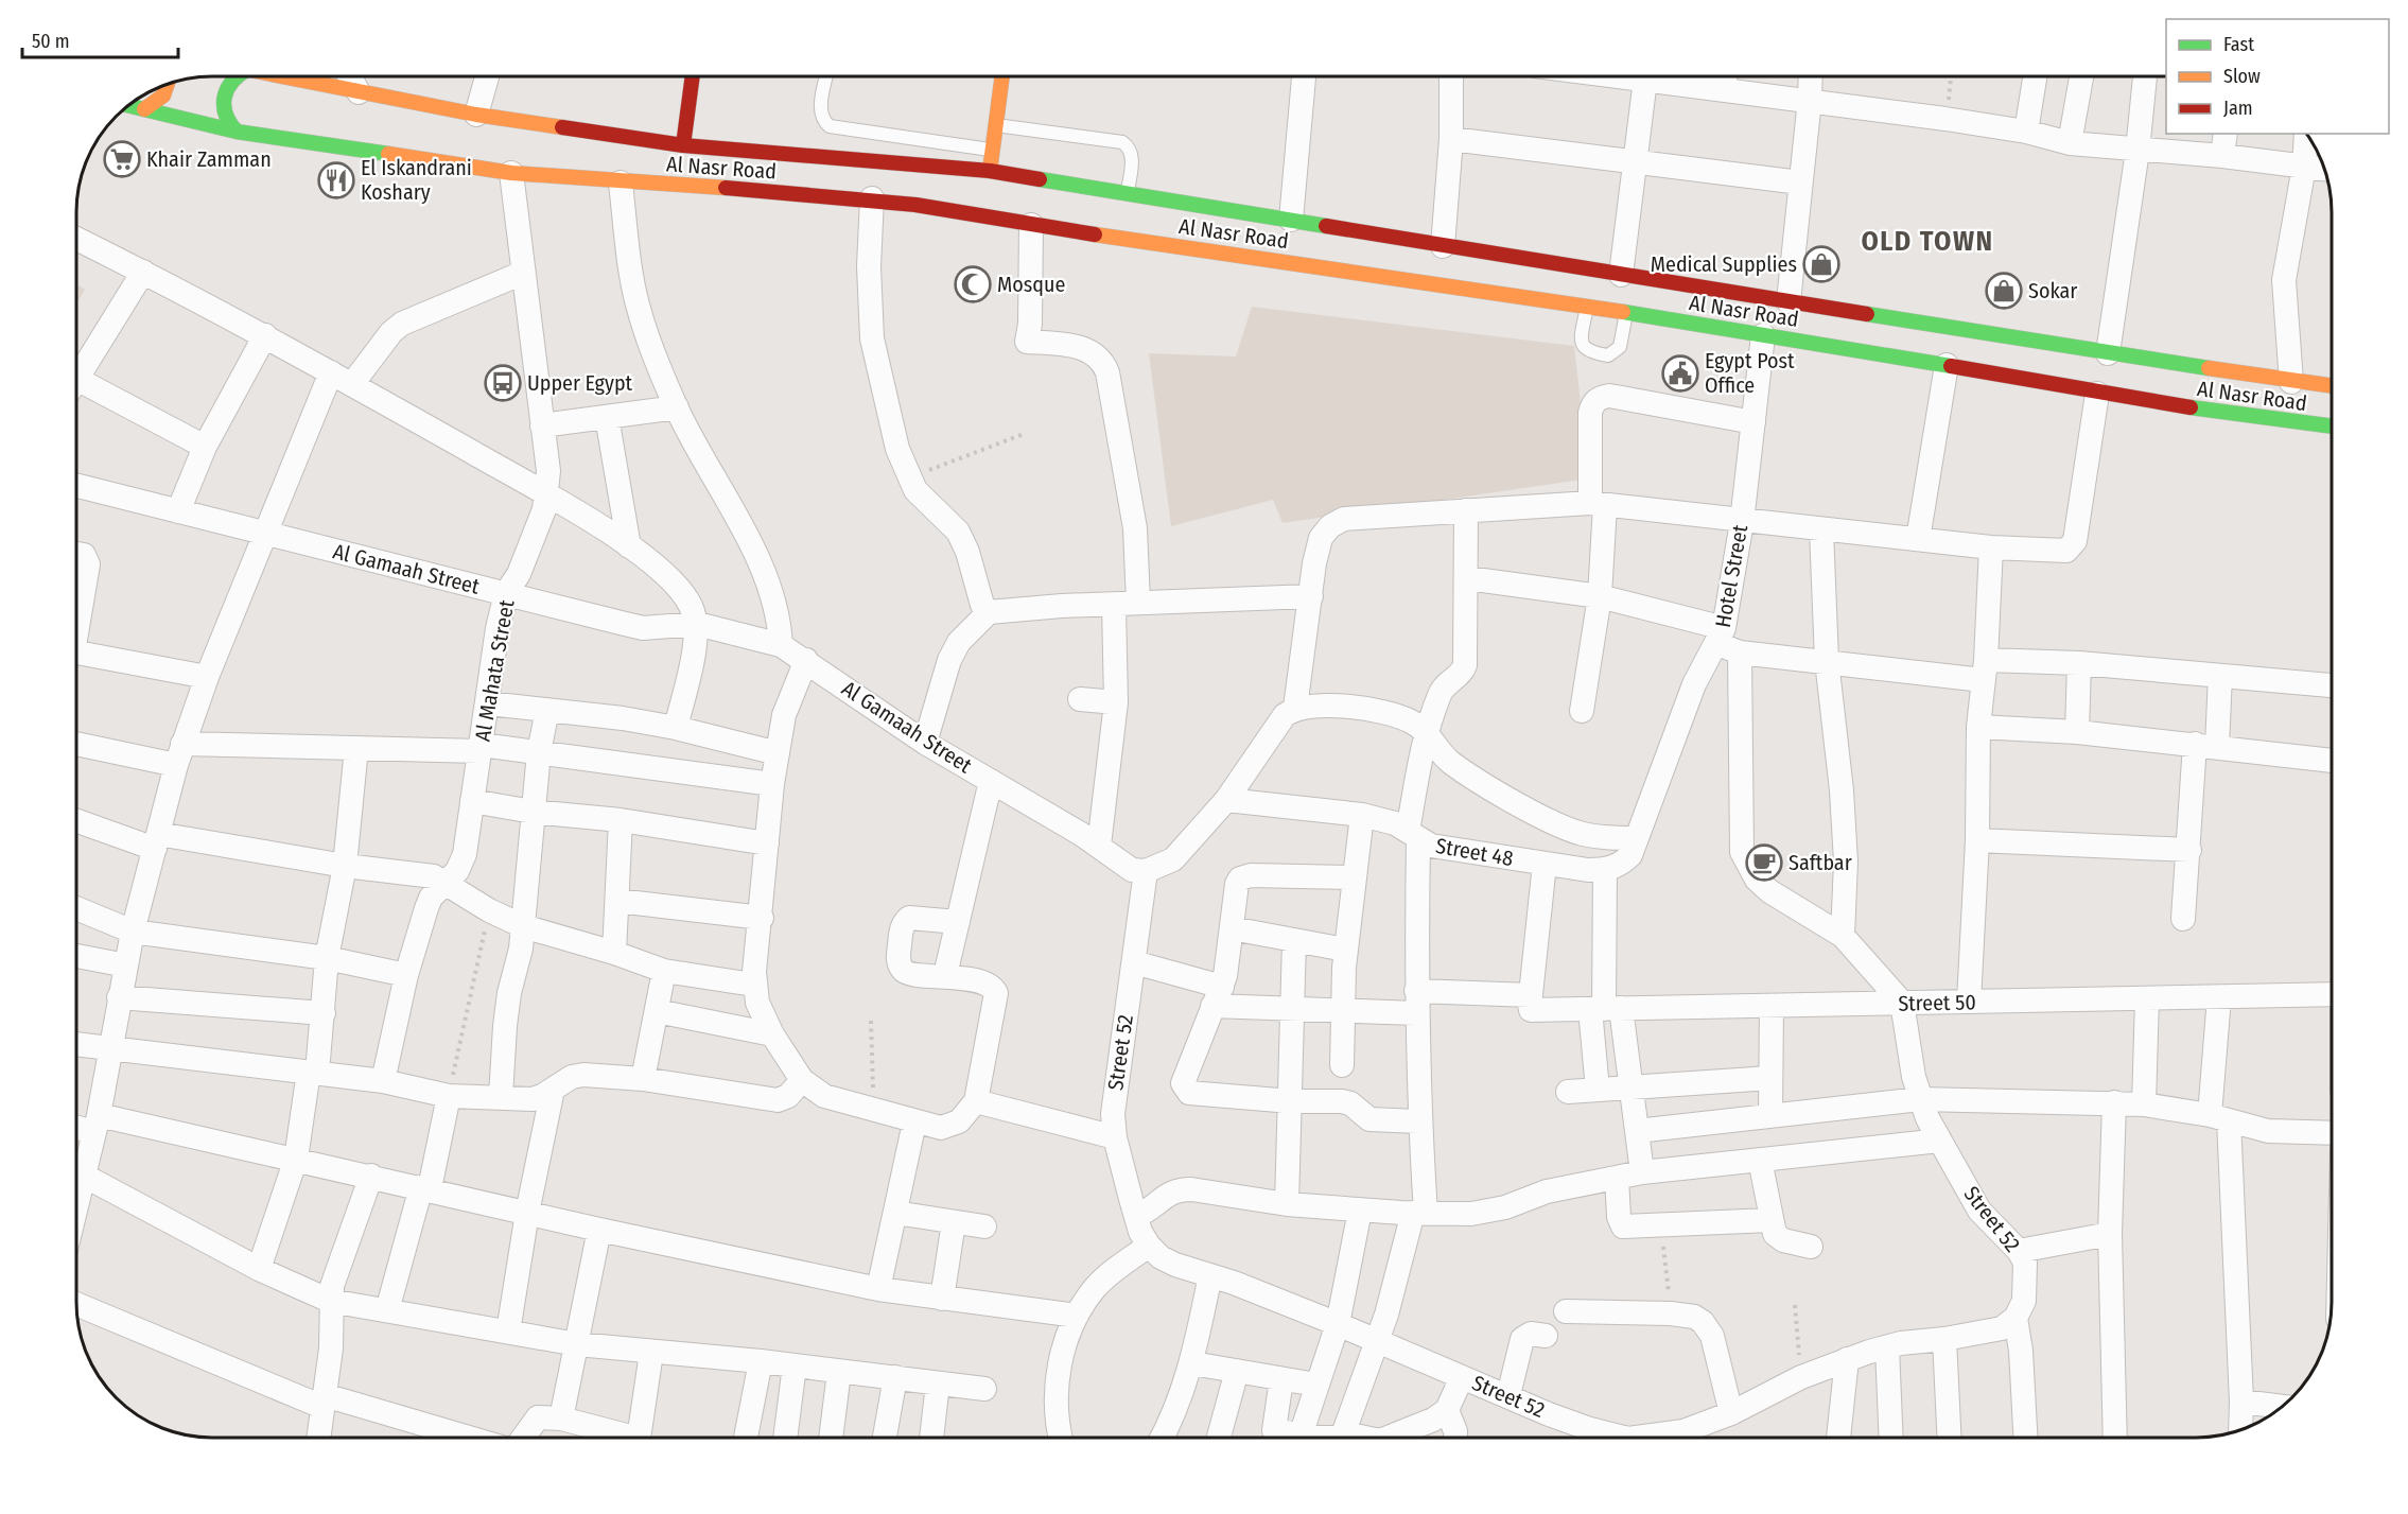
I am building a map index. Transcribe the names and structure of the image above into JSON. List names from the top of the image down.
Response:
{
  "streets": {
    "main road": ["Al Nasr Road"],
    "street": [
      "Al Gamaah Street",
      "Hotel Street",
      "Al Mahata Street",
      "Street 48",
      "Street 50",
      "Street 52"
    ]
  },
  "crossings": [
    ["Al Nasr Road", "Hotel Street"],
    ["Al Nasr Road", "Al Mahata Street"],
    ["Al Gamaah Street", "Al Mahata Street"],
    ["Al Gamaah Street", "Street 52"],
    ["Street 50", "Street 52"]
  ],
  "districts": ["OLD TOWN"],
  "places": {
    "supermarket": ["Khair Zamman"],
    "restaurant": ["El Iskandrani Koshary"],
    "shop": ["Medical Supplies", "Sokar"],
    "mosque": ["Mosque"],
    "public building": ["Egypt Post Office"],
    "bus stop": ["Upper Egypt"],
    "cafe": ["Saftbar"]
  },
  "legend": ["Fast", "Slow", "Jam"],
  "scale_bar": "50 m"
}
